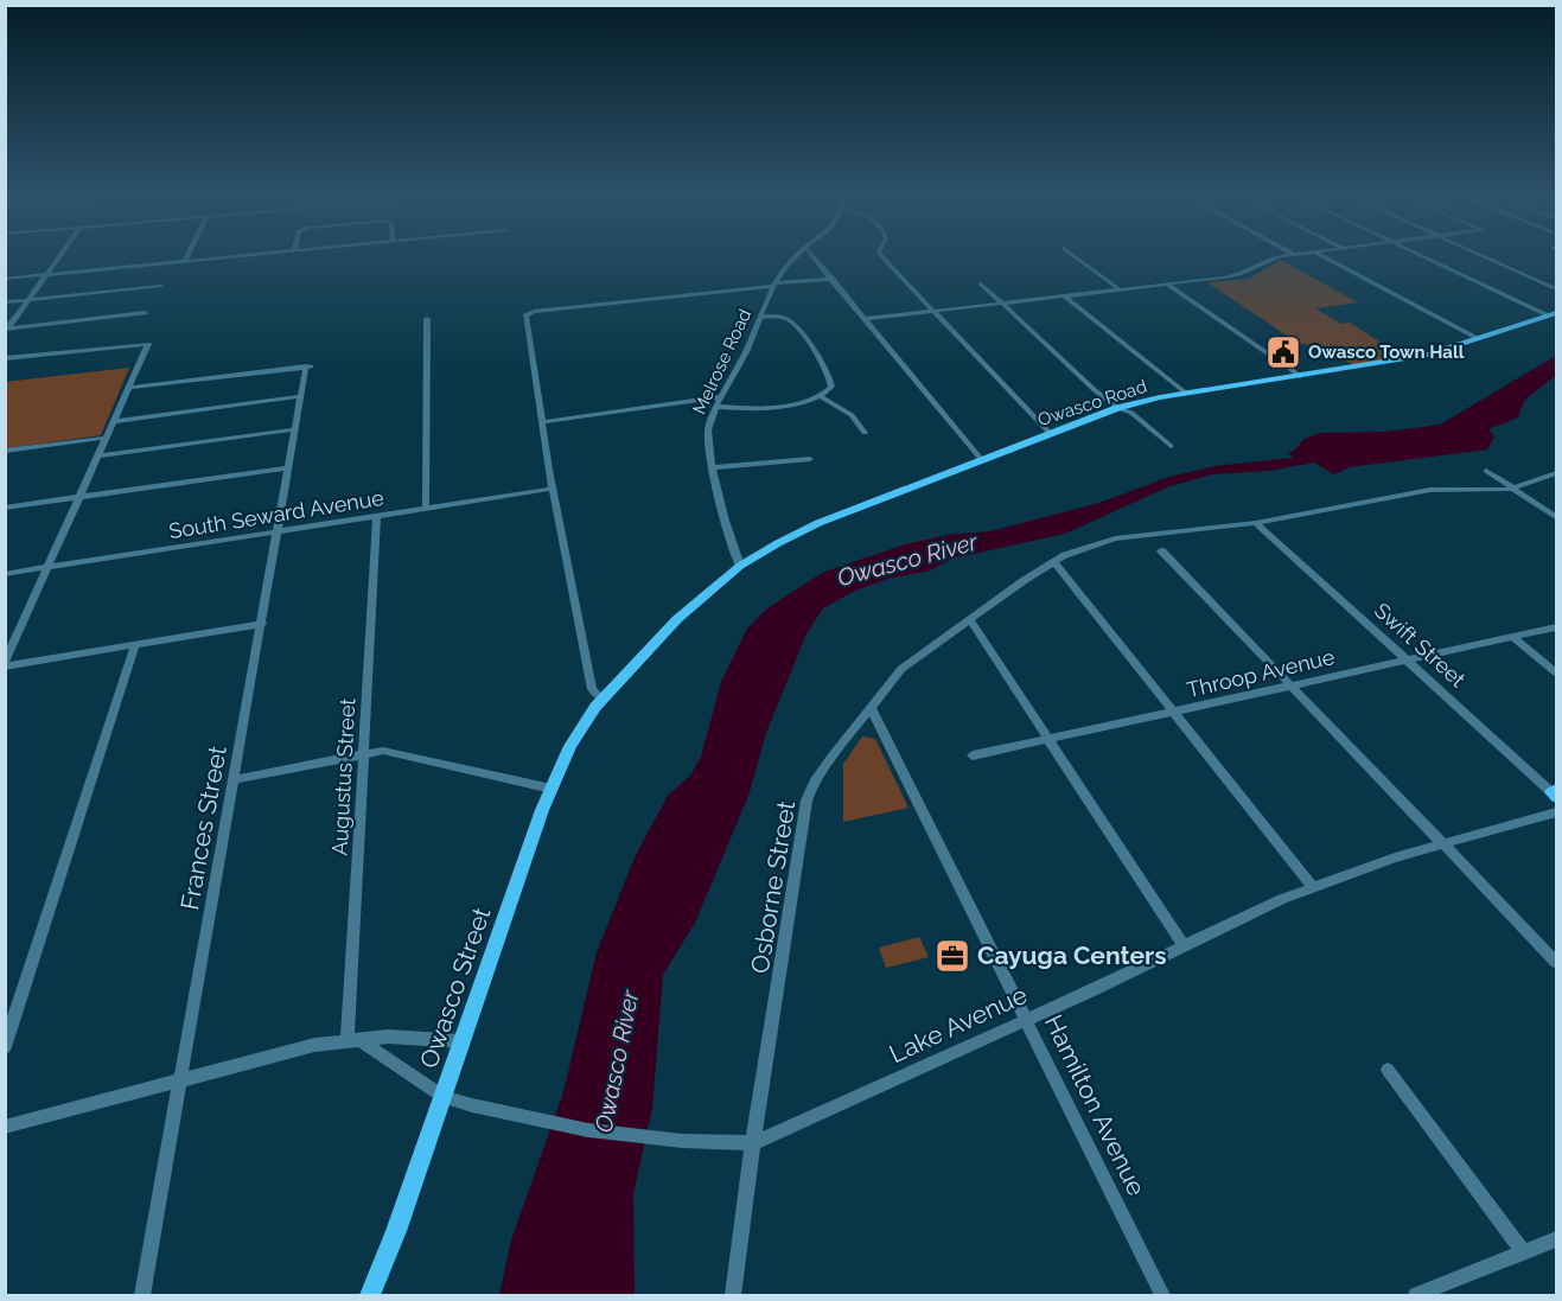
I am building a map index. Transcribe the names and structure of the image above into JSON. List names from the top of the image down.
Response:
{
  "streets": {
    "main road": ["Owasco Road", "Owasco Street"],
    "street": [
      "Melrose Road",
      "South Seward Avenue",
      "Swift Street",
      "Throop Avenue",
      "Augustus Street",
      "Frances Street",
      "Osborne Street",
      "Lake Avenue",
      "Hamilton Avenue"
    ]
  },
  "crossings": [
    ["Melrose Road", "Owasco Road"],
    ["Owasco Road", "Owasco Street"],
    ["South Seward Avenue", "Augustus Street"],
    ["South Seward Avenue", "Frances Street"],
    ["Swift Street", "Throop Avenue"],
    ["Swift Street", "Osborne Street"],
    ["Augustus Street", "Lake Avenue"],
    ["Osborne Street", "Lake Avenue"],
    ["Osborne Street", "Hamilton Avenue"],
    ["Owasco Street", "Lake Avenue"],
    ["Lake Avenue", "Hamilton Avenue"]
  ],
  "water": ["Owasco River"],
  "places": {
    "public building": ["Owasco Town Hall"],
    "office": ["Cayuga Centers"]
  }
}
